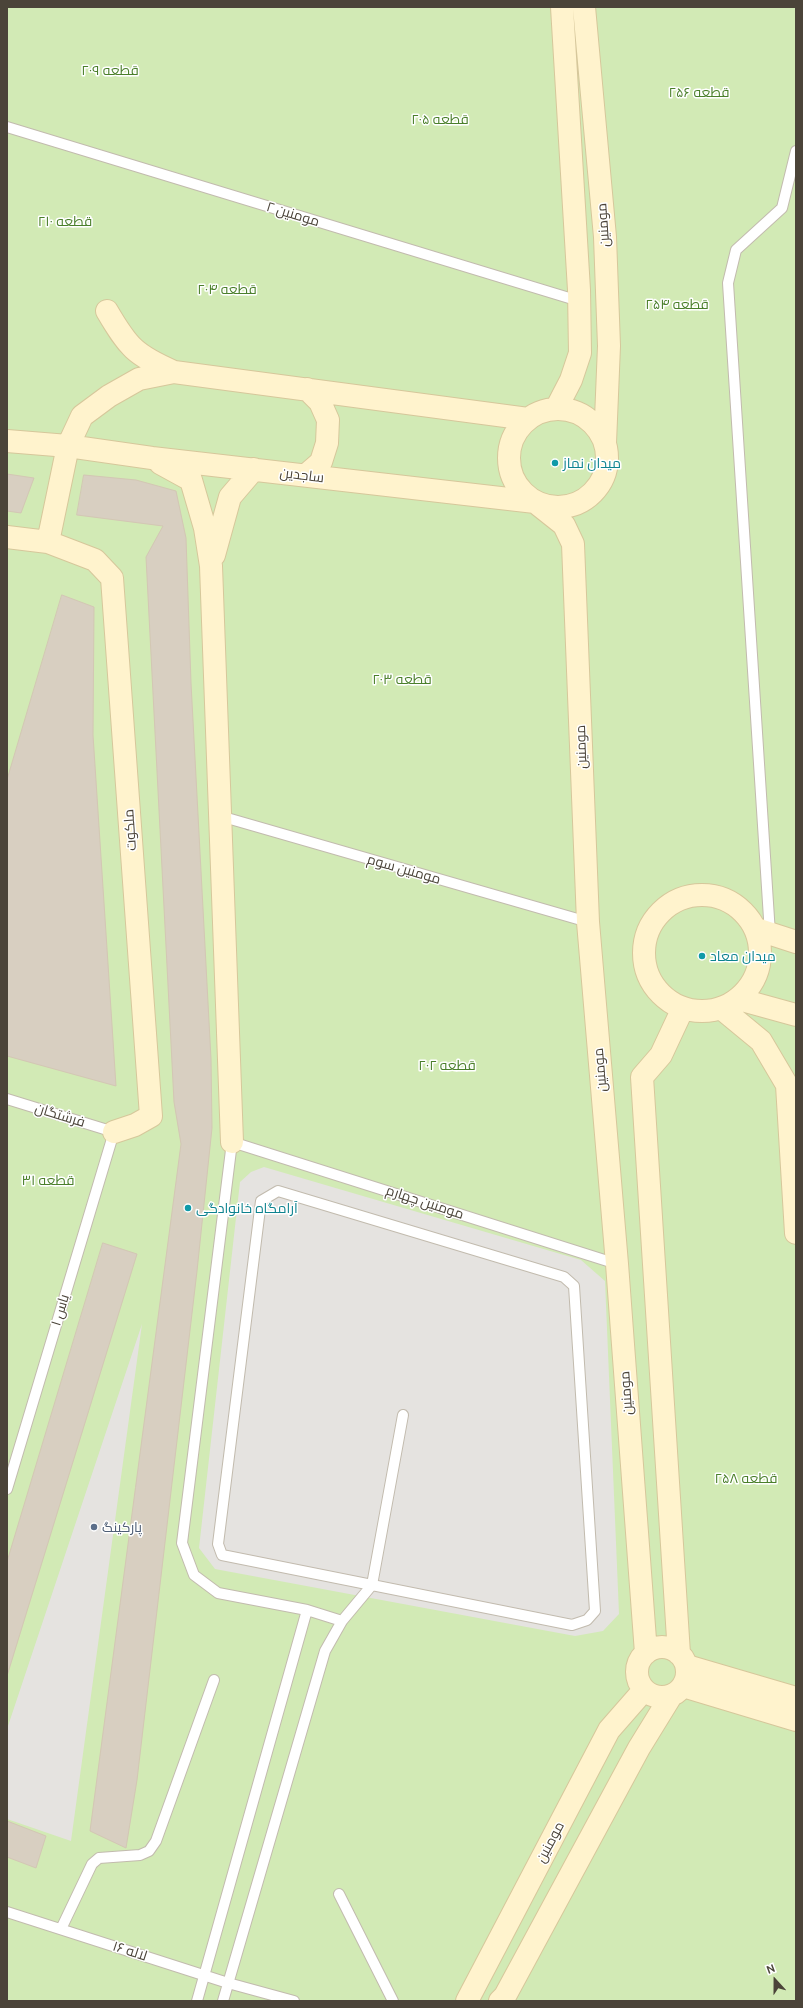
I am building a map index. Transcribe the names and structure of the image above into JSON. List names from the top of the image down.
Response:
{
  "streets": {
    "street": ["مومنین", "ساجدین", "ملکوت"],
    "lane": [
      "مومنین ۲",
      "مومنین سوم",
      "فرشتگان",
      "مومنین چهارم",
      "یاس ۱",
      "لاله ۱۶"
    ]
  },
  "crossings": [
    ["مومنین ۲", "مومنین"],
    ["مومنین", "ساجدین"],
    ["مومنین", "مومنین سوم"],
    ["مومنین", "مومنین چهارم"],
    ["ملکوت", "فرشتگان"],
    ["ملکوت", "یاس ۱"],
    ["فرشتگان", "یاس ۱"]
  ],
  "parks": [
    "قطعه ۲۰۹",
    "قطعه ۲۵۶",
    "قطعه ۲۰۵",
    "قطعه ۲۱۰",
    "قطعه ۲۰۴",
    "قطعه ۲۵۴",
    "قطعه ۲۰۳",
    "قطعه ۲۰۲",
    "قطعه ۳۱",
    "قطعه ۲۵۸"
  ],
  "places": [
    "میدان نماز",
    "میدان معاد",
    "آرامگاه خانوادگی",
    "پارکینگ"
  ],
  "north": "top"
}
